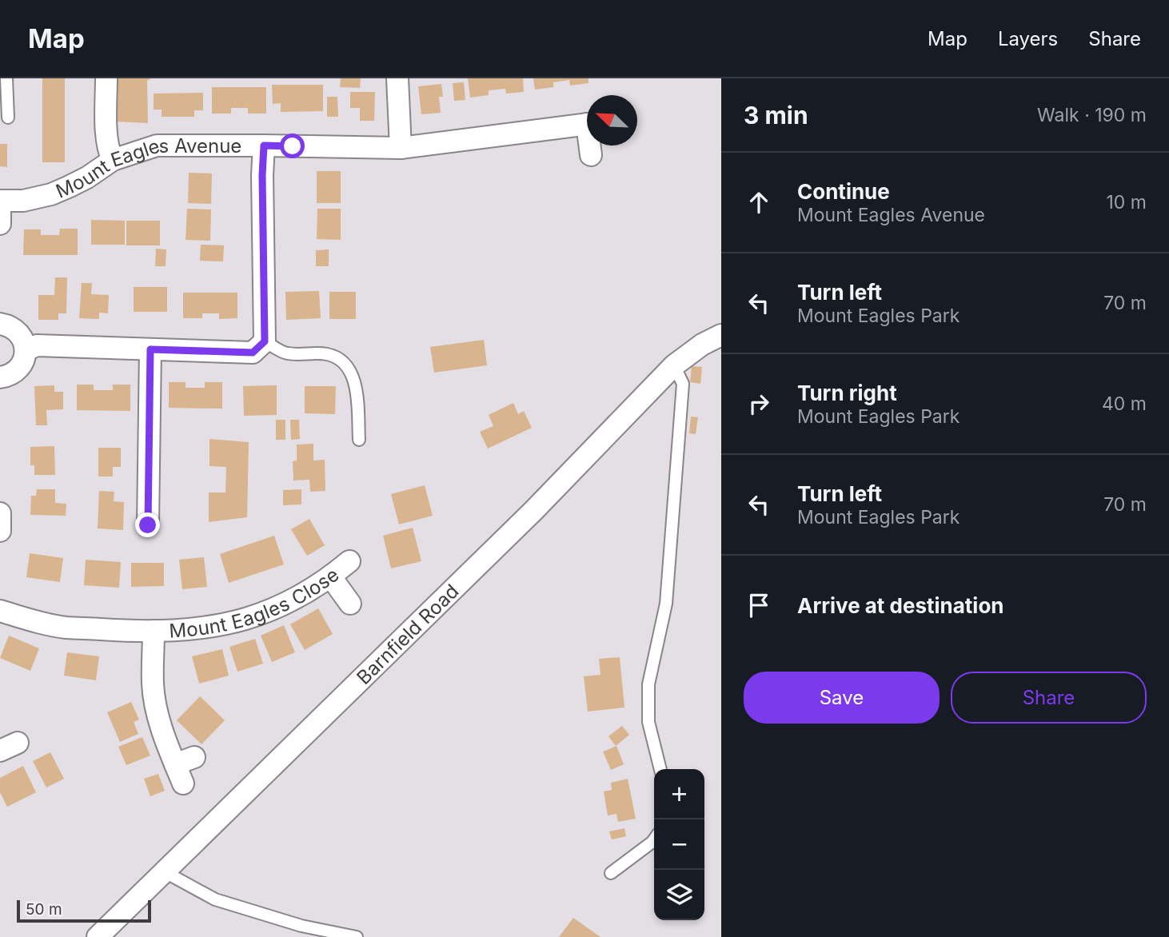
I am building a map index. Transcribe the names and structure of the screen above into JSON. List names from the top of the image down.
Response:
{
  "streets": {
    "street": ["Mount Eagles Avenue", "Mount Eagles Close", "Barnfield Road"]
  },
  "scale_bar": "50 m",
  "north": "top left",
  "page": {
    "header": "Map",
    "nav": ["Map", "Layers", "Share"],
    "heading": ["3 min", "Walk · 190 m"],
    "list": [
      ["Continue", "Mount Eagles Avenue", "10 m"],
      ["Turn left", "Mount Eagles Park", "70 m"],
      ["Turn right", "Mount Eagles Park", "40 m"],
      ["Turn left", "Mount Eagles Park", "70 m"],
      "Arrive at destination"
    ],
    "buttons": ["Save", "Share"],
    "map_buttons": ["+", "−"],
    "scale": "50 m"
  }
}
